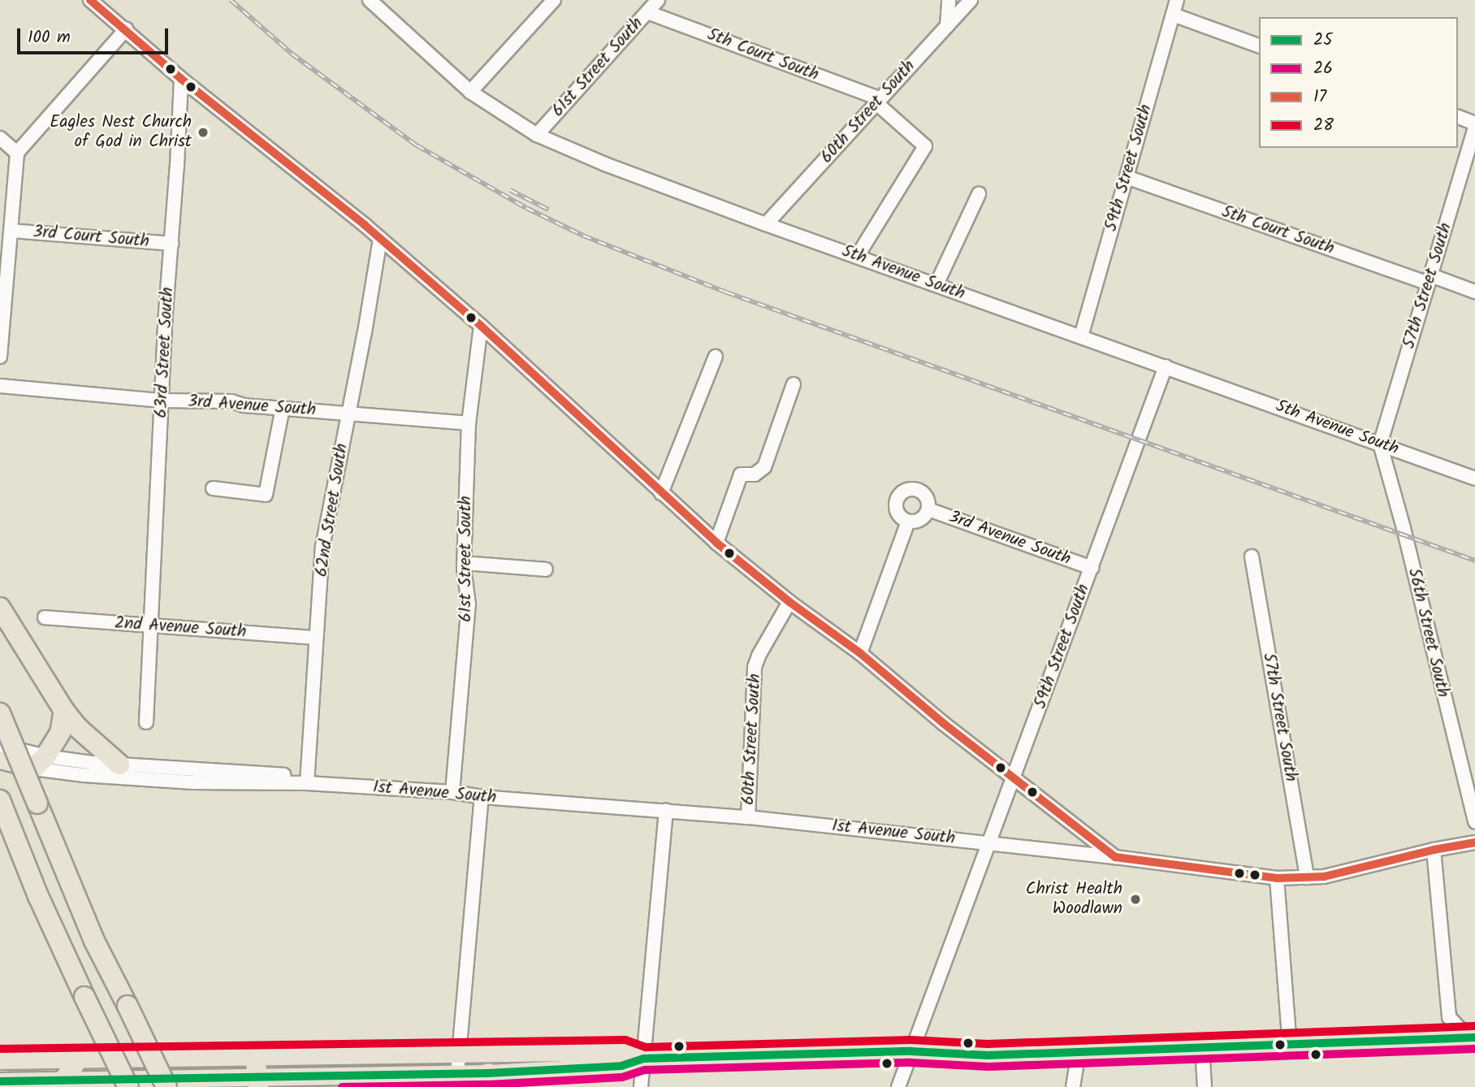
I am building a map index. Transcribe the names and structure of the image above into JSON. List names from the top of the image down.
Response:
{
  "streets": {
    "main road": ["1st Avenue South"],
    "street": [
      "5th Court South",
      "61st Street South",
      "60th Street South",
      "59th Street South",
      "3rd Court South",
      "5th Avenue South",
      "57th Street South",
      "63rd Street South",
      "3rd Avenue South",
      "62nd Street South",
      "2nd Avenue South",
      "56th Street South"
    ]
  },
  "crossings": [
    ["5th Court South", "61st Street South"],
    ["5th Court South", "60th Street South"],
    ["5th Court South", "59th Street South"],
    ["5th Court South", "57th Street South"],
    ["61st Street South", "5th Avenue South"],
    ["61st Street South", "3rd Avenue South"],
    ["61st Street South", "1st Avenue South"],
    ["60th Street South", "5th Avenue South"],
    ["60th Street South", "1st Avenue South"],
    ["59th Street South", "5th Avenue South"],
    ["59th Street South", "3rd Avenue South"],
    ["59th Street South", "1st Avenue South"],
    ["3rd Court South", "63rd Street South"],
    ["5th Avenue South", "57th Street South"],
    ["5th Avenue South", "56th Street South"],
    ["57th Street South", "56th Street South"],
    ["57th Street South", "1st Avenue South"],
    ["63rd Street South", "3rd Avenue South"],
    ["63rd Street South", "2nd Avenue South"],
    ["3rd Avenue South", "62nd Street South"],
    ["62nd Street South", "2nd Avenue South"],
    ["62nd Street South", "1st Avenue South"]
  ],
  "places": ["Eagles Nest Church of God in Christ", "Christ Health Woodlawn"],
  "lines": [
    "transit line 17",
    "transit line 28",
    "transit line 25",
    "transit line 26"
  ],
  "legend": [
    "25",
    "26",
    "17",
    "28"
  ],
  "scale_bar": "100 m"
}
